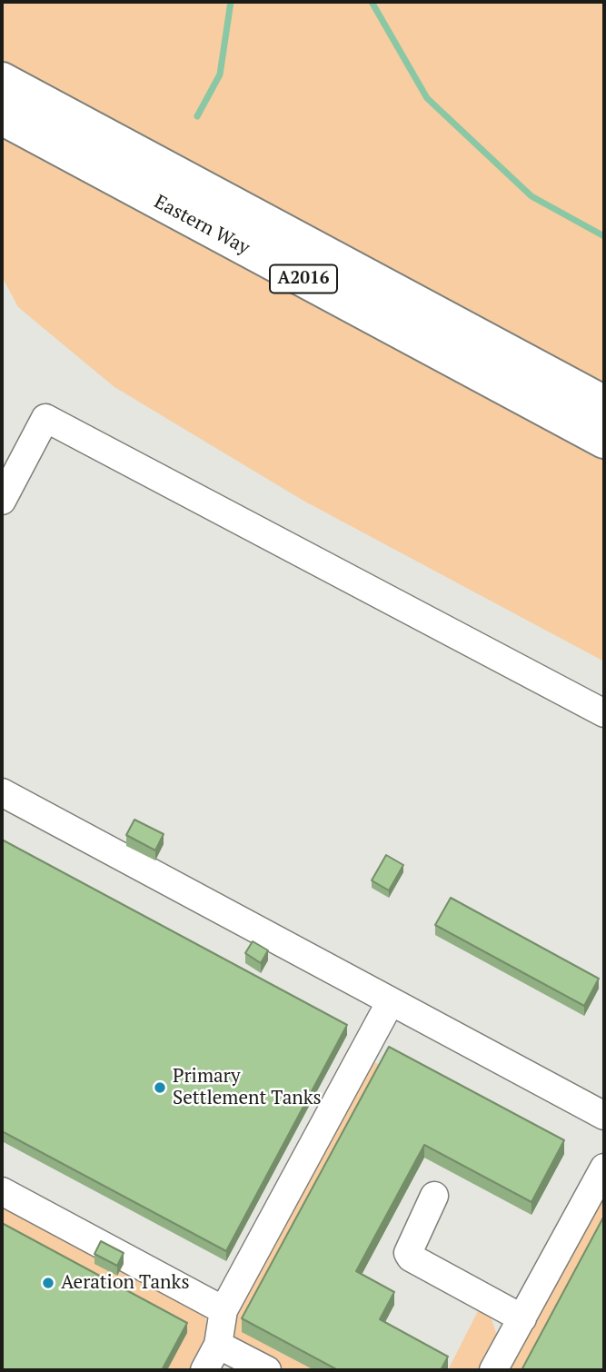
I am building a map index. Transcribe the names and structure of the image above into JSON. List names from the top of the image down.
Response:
{
  "streets": {
    "main road": ["Eastern Way", "A2016"]
  },
  "places": ["Primary Settlement Tanks", "Aeration Tanks"]
}
